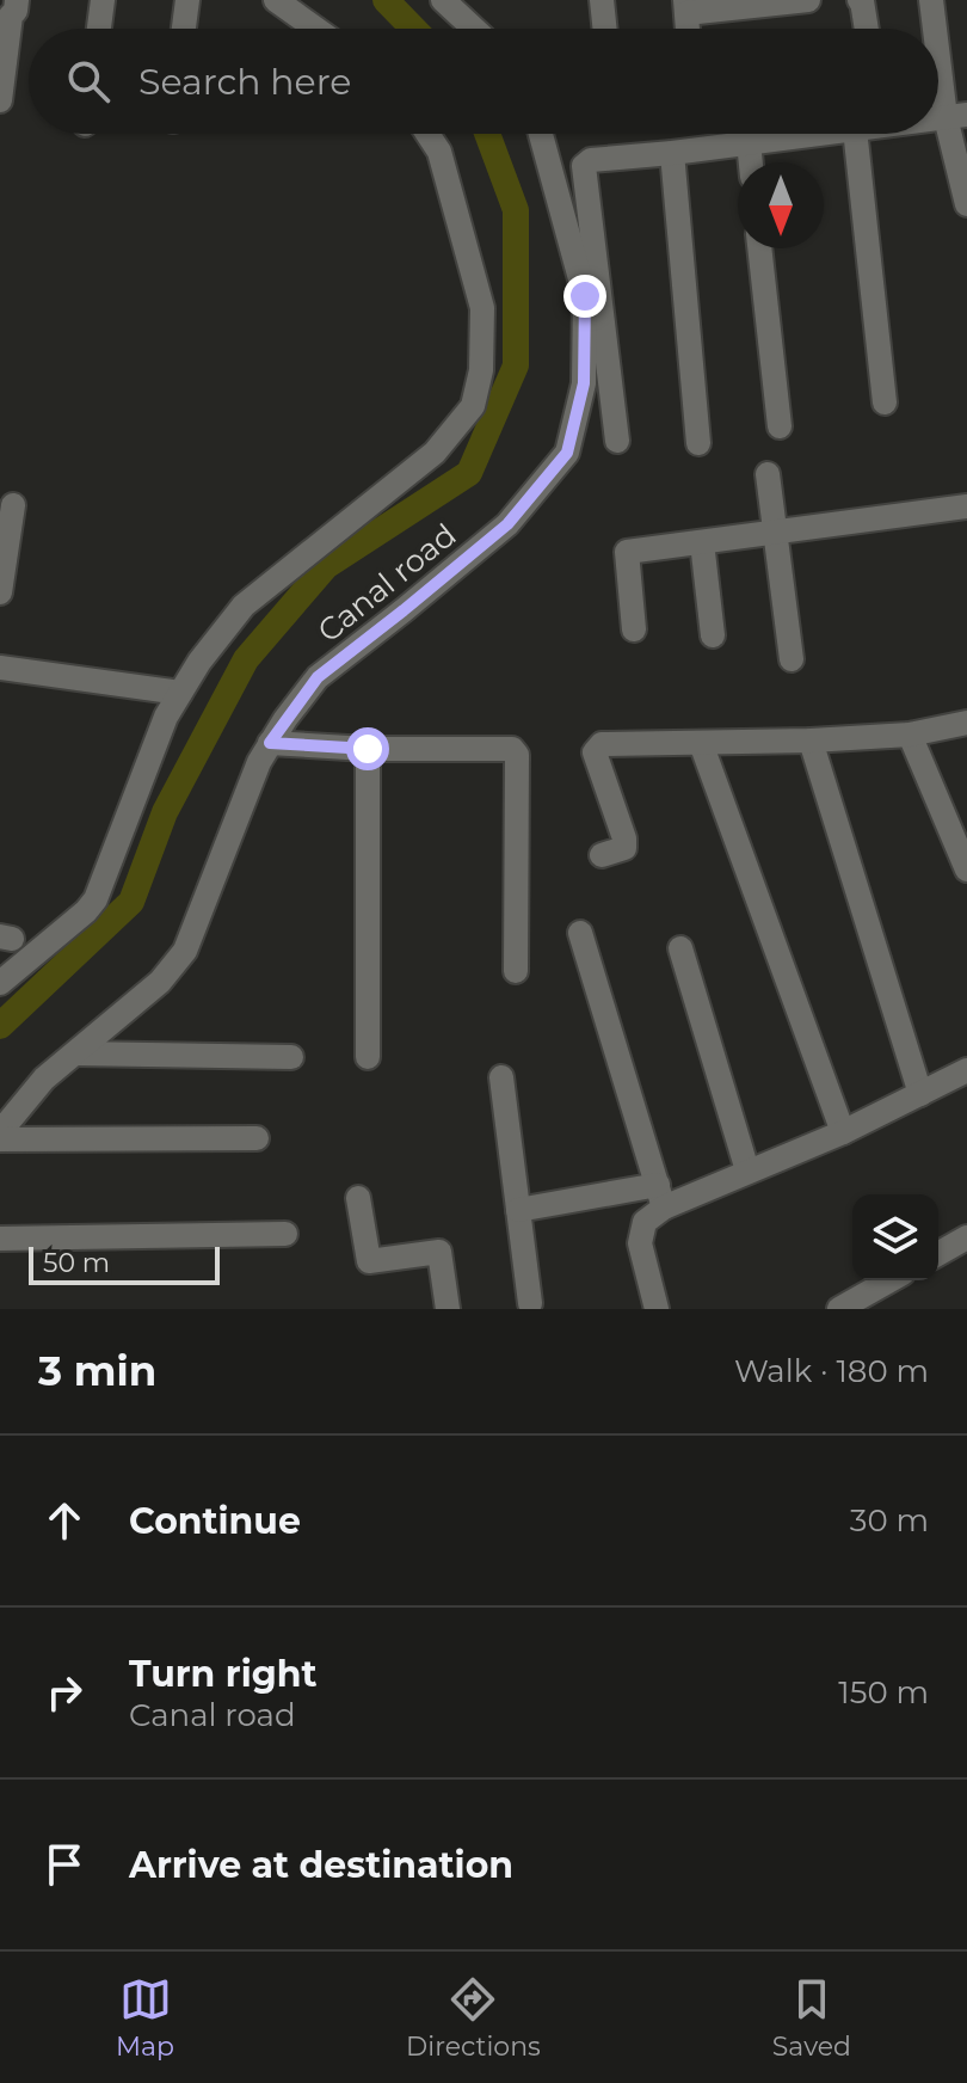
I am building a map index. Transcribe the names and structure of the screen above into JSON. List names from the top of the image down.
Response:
{
  "streets": {
    "street": ["Canal road"]
  },
  "scale_bar": "50 m",
  "north": "bottom",
  "page": {
    "search": "Search here",
    "scale": "50 m",
    "heading": ["3 min", "Walk · 180 m"],
    "list": [
      ["Continue", "30 m"],
      ["Turn right", "Canal road", "150 m"],
      "Arrive at destination"
    ],
    "nav": ["Map", "Directions", "Saved"]
  }
}
